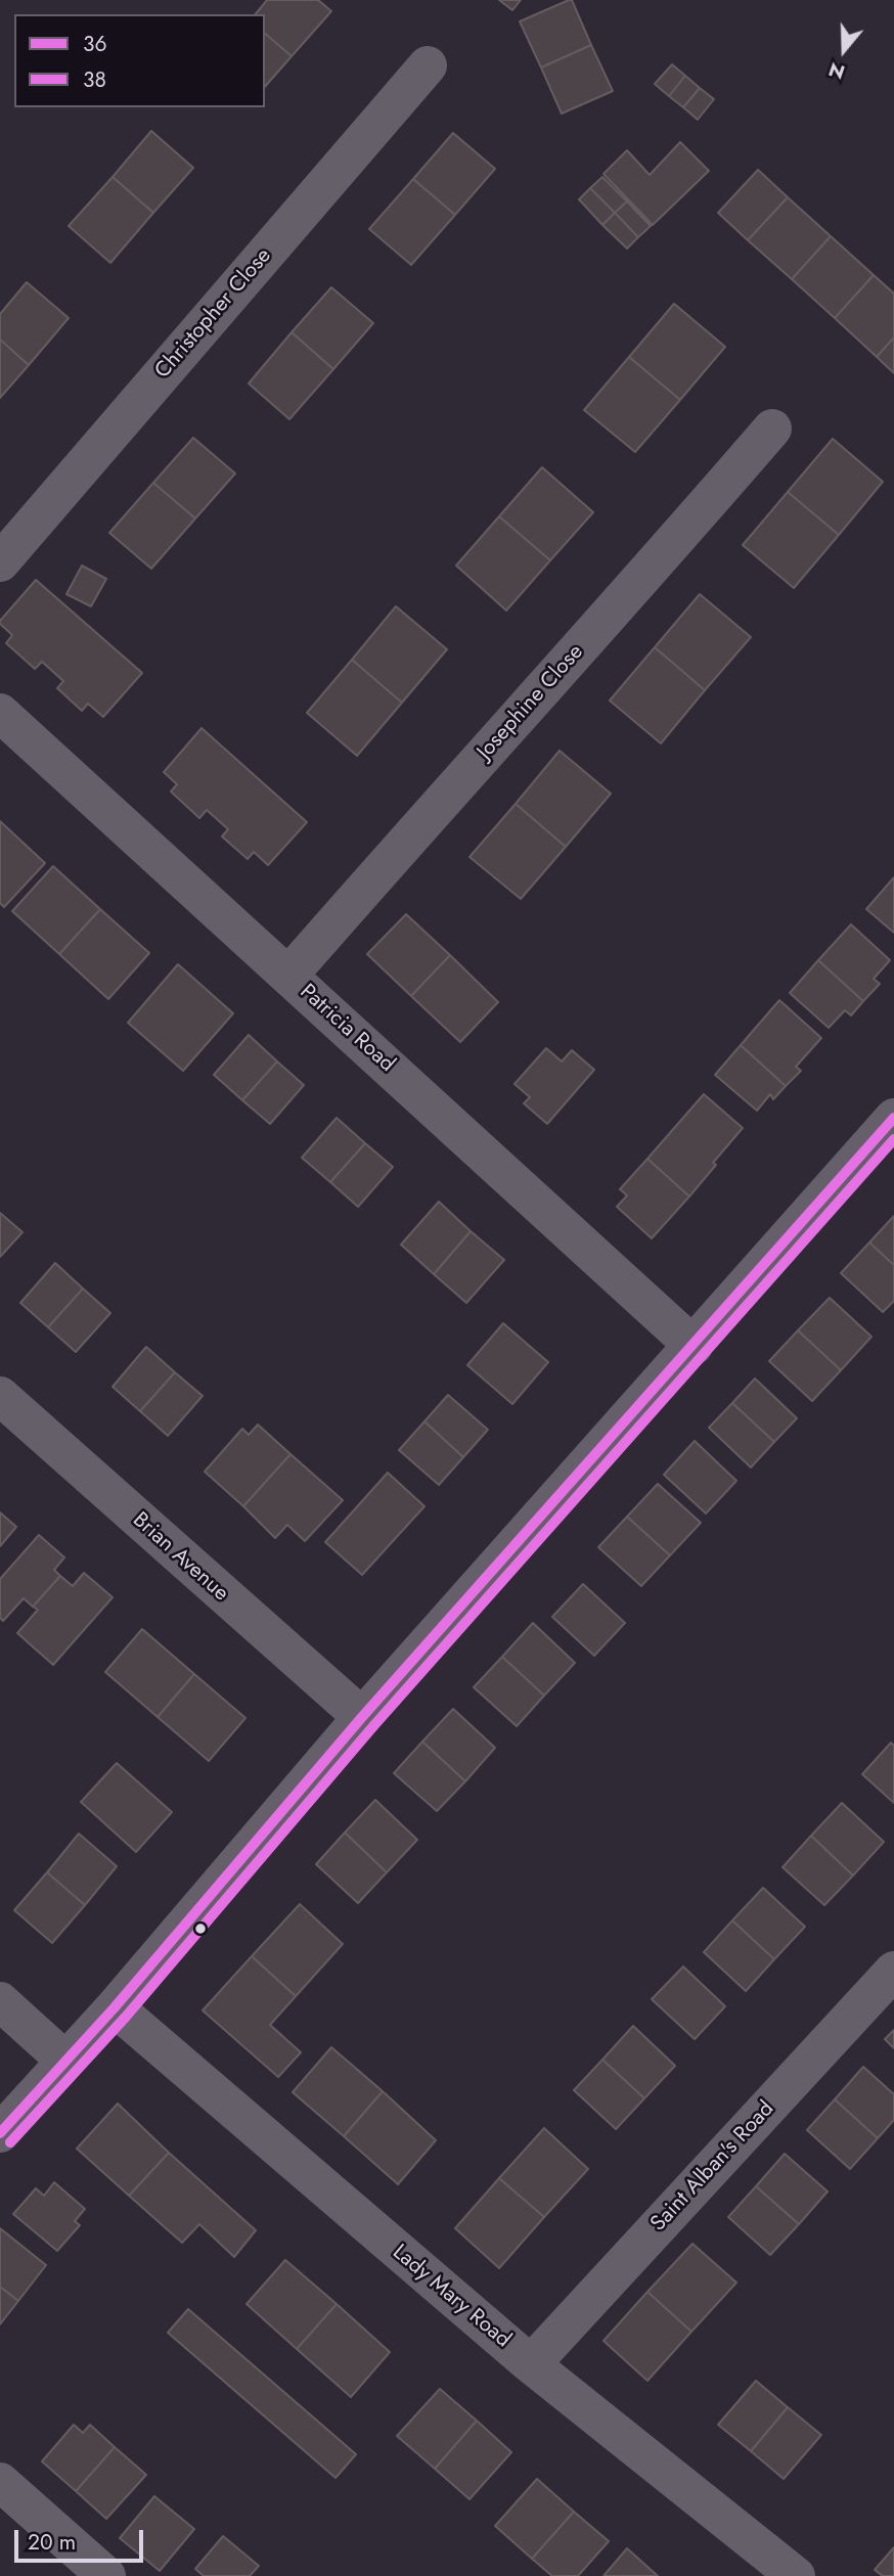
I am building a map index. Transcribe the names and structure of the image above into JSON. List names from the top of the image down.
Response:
{
  "streets": {
    "street": [
      "Christopher Close",
      "Josephine Close",
      "Patricia Road",
      "Brian Avenue",
      "Saint Alban's Road",
      "Lady Mary Road"
    ]
  },
  "crossings": [
    ["Josephine Close", "Patricia Road"],
    ["Saint Alban's Road", "Lady Mary Road"]
  ],
  "lines": ["transit line 36", "transit line 38"],
  "legend": ["36", "38"],
  "scale_bar": "20 m",
  "north": "bottom"
}
